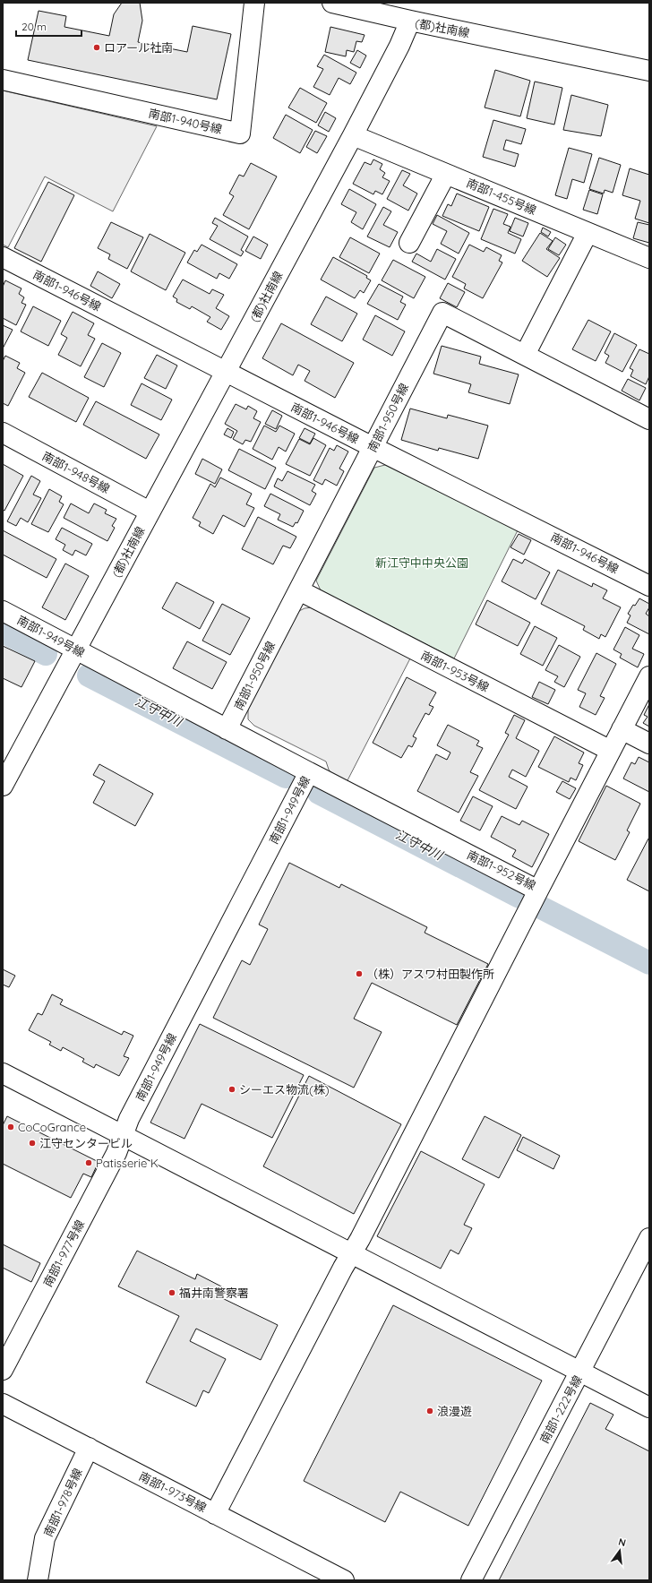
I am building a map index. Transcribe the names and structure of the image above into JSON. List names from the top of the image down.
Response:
{
  "streets": {
    "street": [
      "(都)社南線",
      "南部1-940号線",
      "南部1-455号線",
      "南部1-946号線",
      "南部1-950号線",
      "南部1-948号線",
      "南部1-949号線",
      "南部1-953号線",
      "南部1-952号線",
      "南部1-977号線",
      "南部1-222号線",
      "南部1-973号線",
      "南部1-978号線"
    ]
  },
  "crossings": [
    ["(都)社南線", "南部1-455号線"],
    ["(都)社南線", "南部1-946号線"],
    ["(都)社南線", "南部1-948号線"],
    ["(都)社南線", "南部1-949号線"],
    ["南部1-946号線", "南部1-950号線"],
    ["南部1-950号線", "南部1-949号線"],
    ["南部1-950号線", "南部1-953号線"],
    ["南部1-949号線", "南部1-952号線"],
    ["南部1-949号線", "南部1-977号線"],
    ["南部1-953号線", "南部1-952号線"],
    ["南部1-973号線", "南部1-978号線"]
  ],
  "water": ["江守中川"],
  "parks": ["新江守中中央公園"],
  "places": [
    "ロアール社南",
    "（株）アスワ村田製作所",
    "シーエス物流(株)",
    "CoCoGrance",
    "江守センタービル",
    "Patisserie K",
    "福井南警察署",
    "浪漫遊"
  ],
  "scale_bar": "20 m",
  "north": "top"
}
